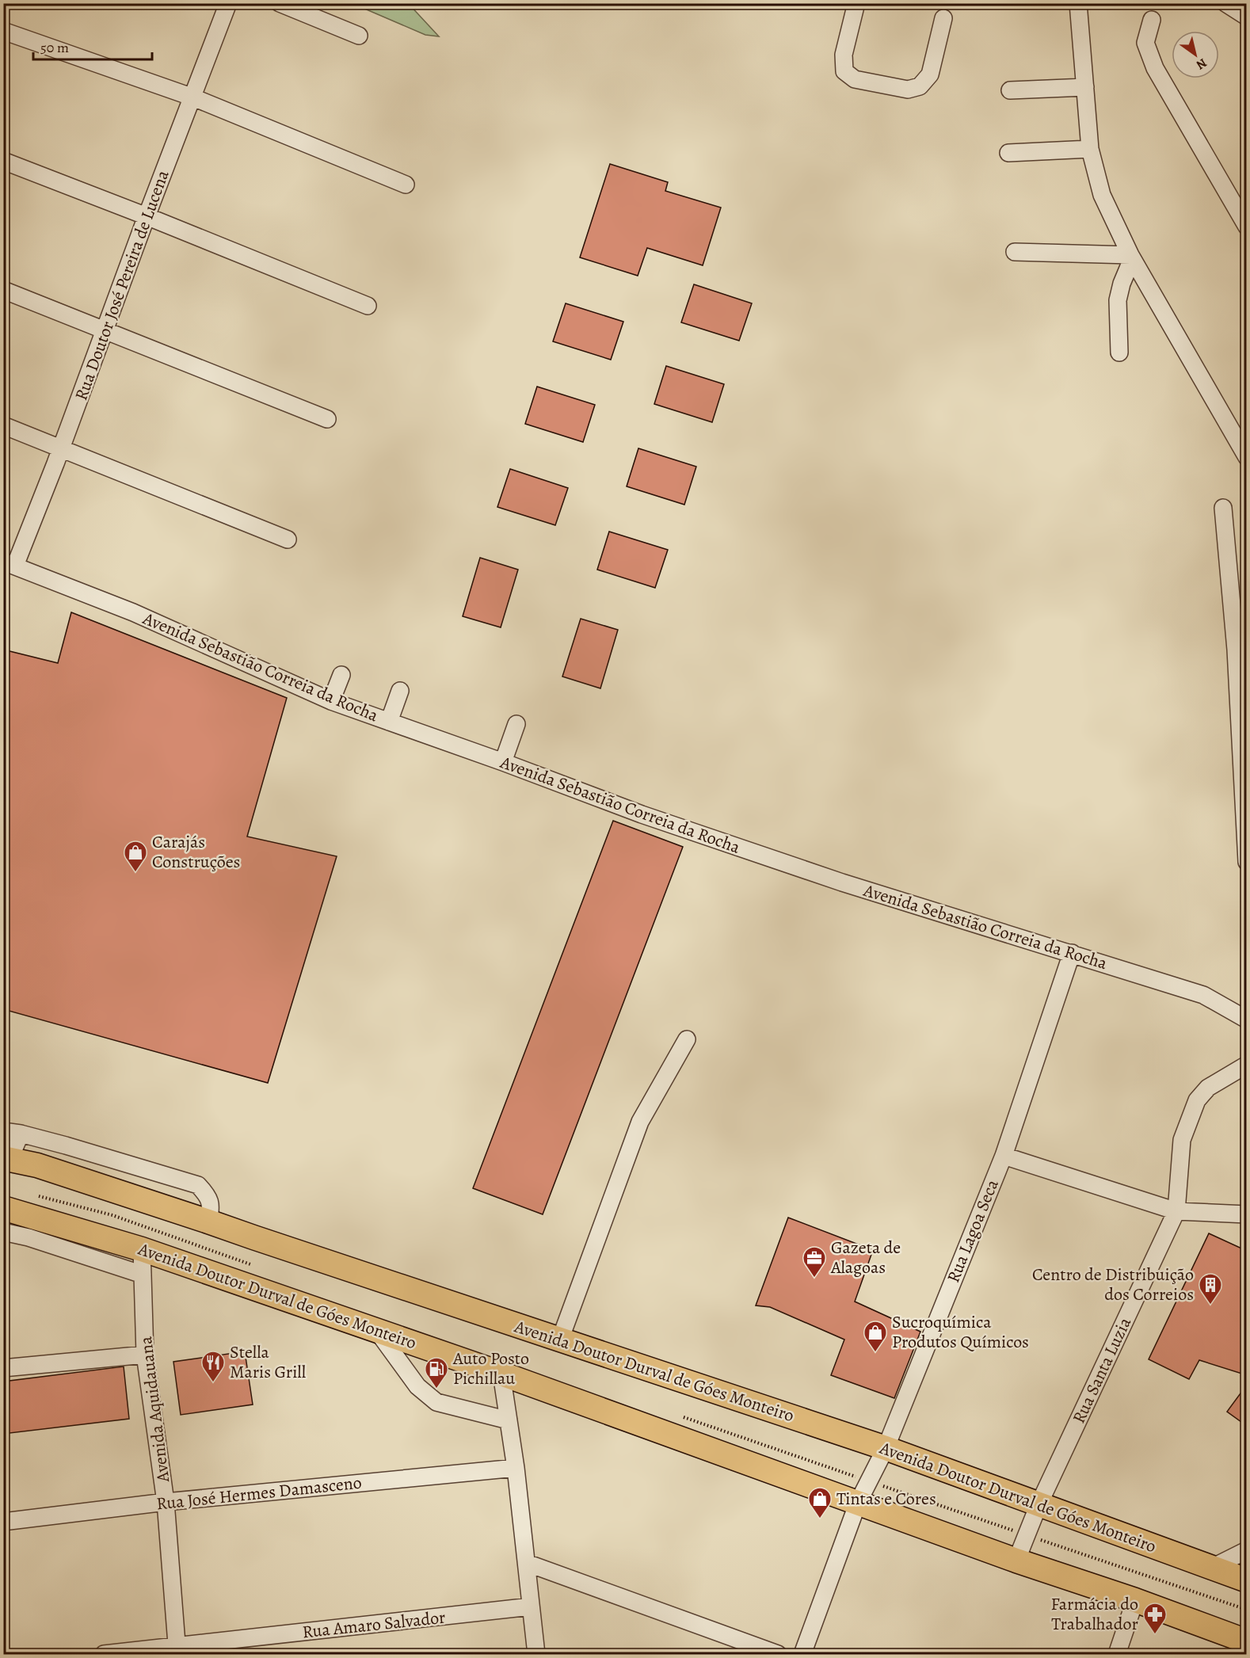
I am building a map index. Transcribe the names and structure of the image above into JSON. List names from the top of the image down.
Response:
{
  "streets": {
    "highway": ["Avenida Doutor Durval de Góes Monteiro"],
    "street": [
      "Rua Doutor José Pereira de Lucena",
      "Avenida Sebastião Correia da Rocha",
      "Rua Lagoa Seca",
      "Rua Santa Luzia",
      "Avenida Aquidauana",
      "Rua José Hermes Damasceno",
      "Rua Amaro Salvador"
    ]
  },
  "crossings": [
    ["Rua Doutor José Pereira de Lucena", "Avenida Sebastião Correia da Rocha"],
    ["Avenida Sebastião Correia da Rocha", "Rua Lagoa Seca"],
    ["Rua Lagoa Seca", "Avenida Doutor Durval de Góes Monteiro"],
    ["Avenida Doutor Durval de Góes Monteiro", "Rua Santa Luzia"],
    ["Avenida Doutor Durval de Góes Monteiro", "Avenida Aquidauana"],
    ["Avenida Aquidauana", "Rua José Hermes Damasceno"],
    ["Avenida Aquidauana", "Rua Amaro Salvador"]
  ],
  "places": {
    "shop": ["Carajás Construções", "Sucroquímica Produtos Químicos", "Tintas e Cores"],
    "office": ["Gazeta de Alagoas"],
    "building": ["Centro de Distribuição dos Correios"],
    "restaurant": ["Stella Maris Grill"],
    "fuel station": ["Auto Posto Pichillau"],
    "pharmacy": ["Farmácia do Trabalhador"]
  },
  "scale_bar": "50 m",
  "north": "bottom right"
}
